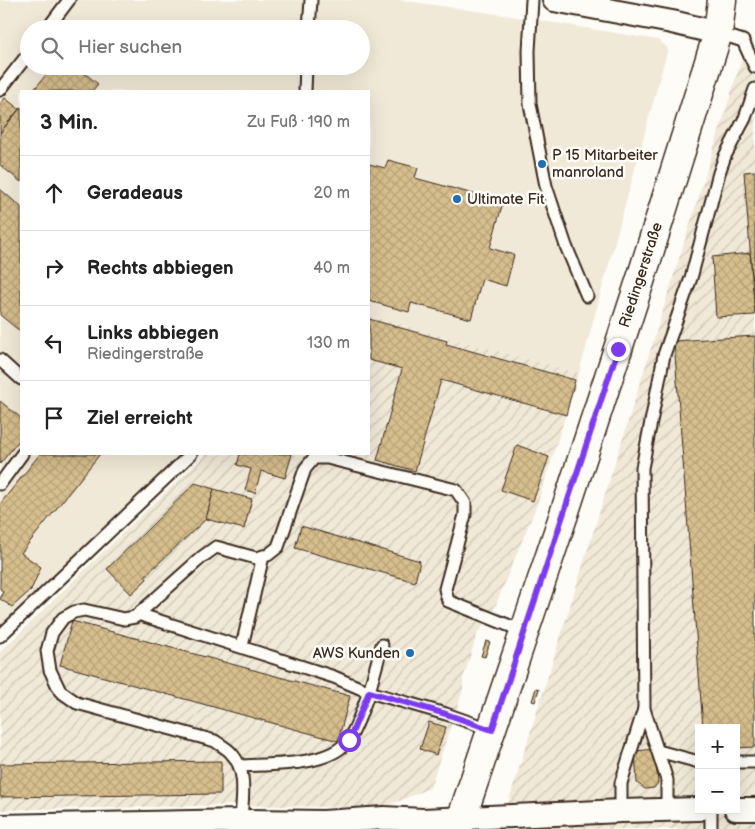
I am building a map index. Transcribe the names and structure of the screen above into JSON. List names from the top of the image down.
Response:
{
  "streets": {
    "main road": ["Riedingerstraße"]
  },
  "places": ["P 15 Mitarbeiter manroland", "Ultimate Fit", "AWS Kunden"],
  "page": {
    "search": "Hier suchen",
    "heading": ["3 Min.", "Zu Fuß · 190 m"],
    "list": [
      ["Geradeaus", "20 m"],
      ["Rechts abbiegen", "40 m"],
      ["Links abbiegen", "Riedingerstraße", "130 m"],
      "Ziel erreicht"
    ],
    "map_buttons": ["+", "−"]
  }
}
